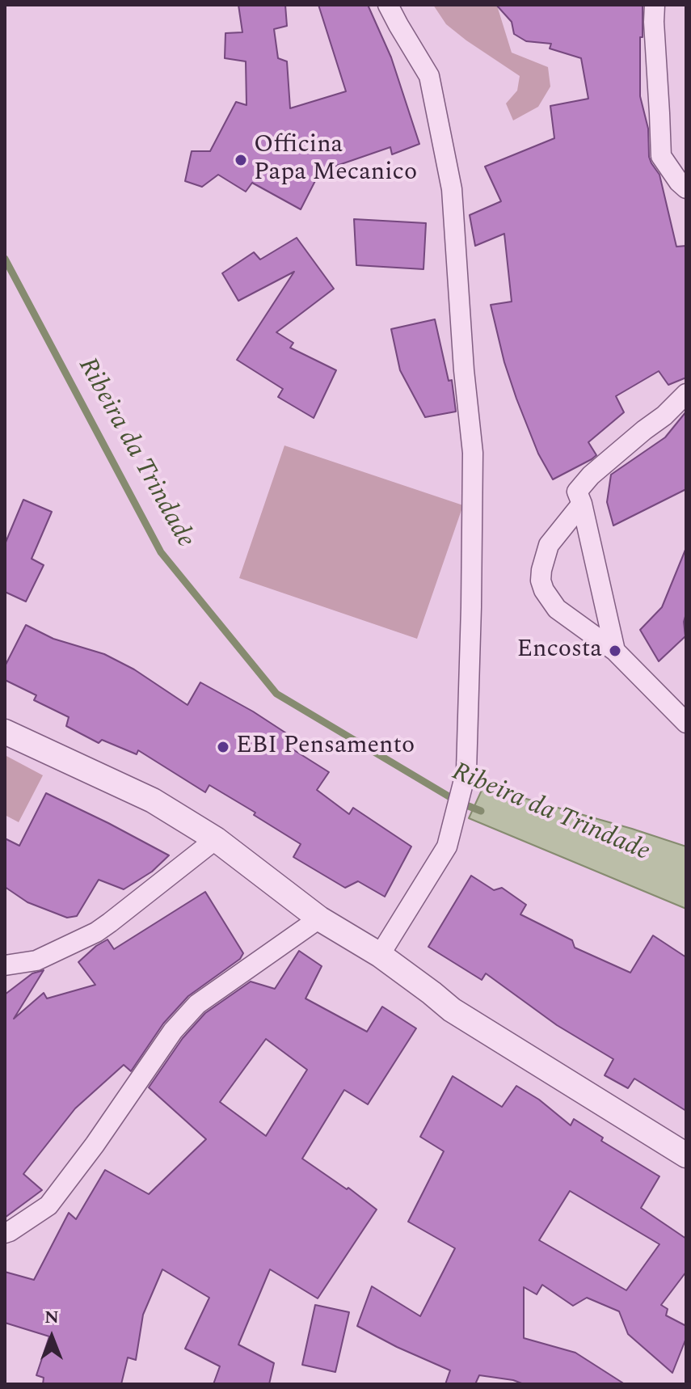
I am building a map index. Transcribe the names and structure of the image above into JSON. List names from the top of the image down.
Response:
{
  "water": ["Ribeira da Trindade"],
  "places": ["Officina Papa Mecanico", "Encosta", "EBI Pensamento"],
  "north": "top"
}
